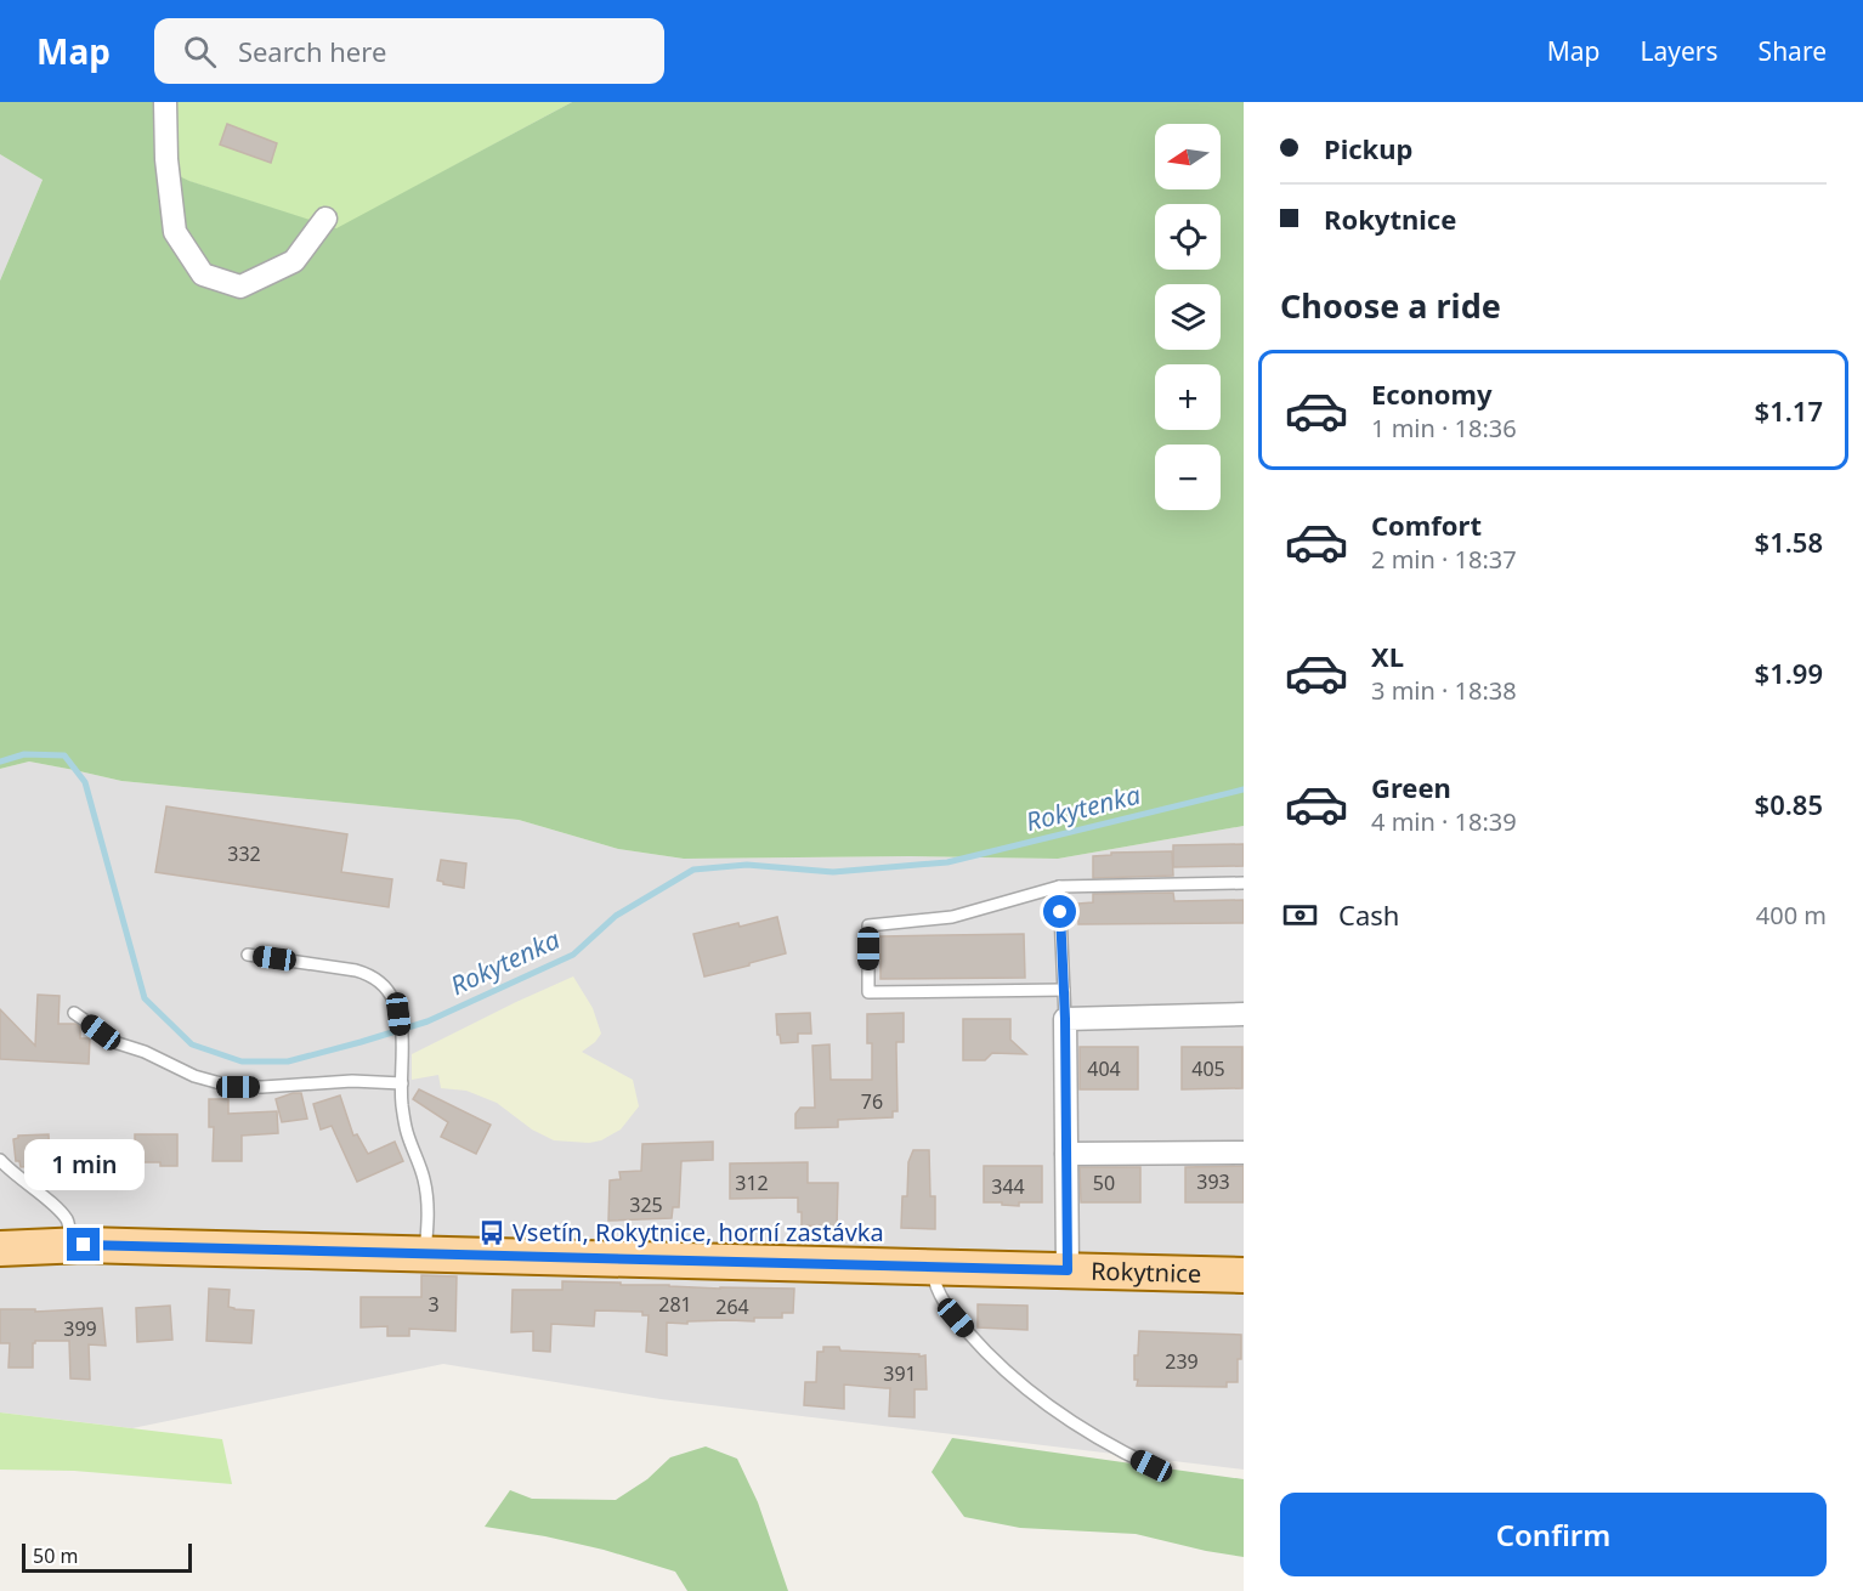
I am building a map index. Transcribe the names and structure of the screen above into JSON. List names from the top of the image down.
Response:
{
  "streets": {
    "main road": ["Rokytnice"]
  },
  "water": ["Rokytenka"],
  "places": {
    "bus stop": ["Vsetín, Rokytnice, horní zastávka"]
  },
  "house_numbers": [
    "332",
    "404",
    "405",
    "76",
    "393",
    "312",
    "50",
    "344",
    "325",
    "3",
    "281",
    "264",
    "399",
    "239",
    "391"
  ],
  "scale_bar": "50 m",
  "north": "left",
  "page": {
    "header": "Map",
    "search": "Search here",
    "nav": ["Map", "Layers", "Share"],
    "banner": ["Pickup", "Rokytnice"],
    "map_buttons": ["+", "−"],
    "heading": "Choose a ride",
    "list": [
      {
        "name": "Economy",
        "note": "1 min · 18:36",
        "value": "$1.17"
      },
      {
        "name": "Comfort",
        "note": "2 min · 18:37",
        "value": "$1.58"
      },
      {
        "name": "XL",
        "note": "3 min · 18:38",
        "value": "$1.99"
      },
      {
        "name": "Green",
        "note": "4 min · 18:39",
        "value": "$0.85"
      }
    ],
    "pay": ["Cash", "400 m"],
    "bubble": "1 min",
    "buttons": "Confirm",
    "scale": "50 m"
  }
}
